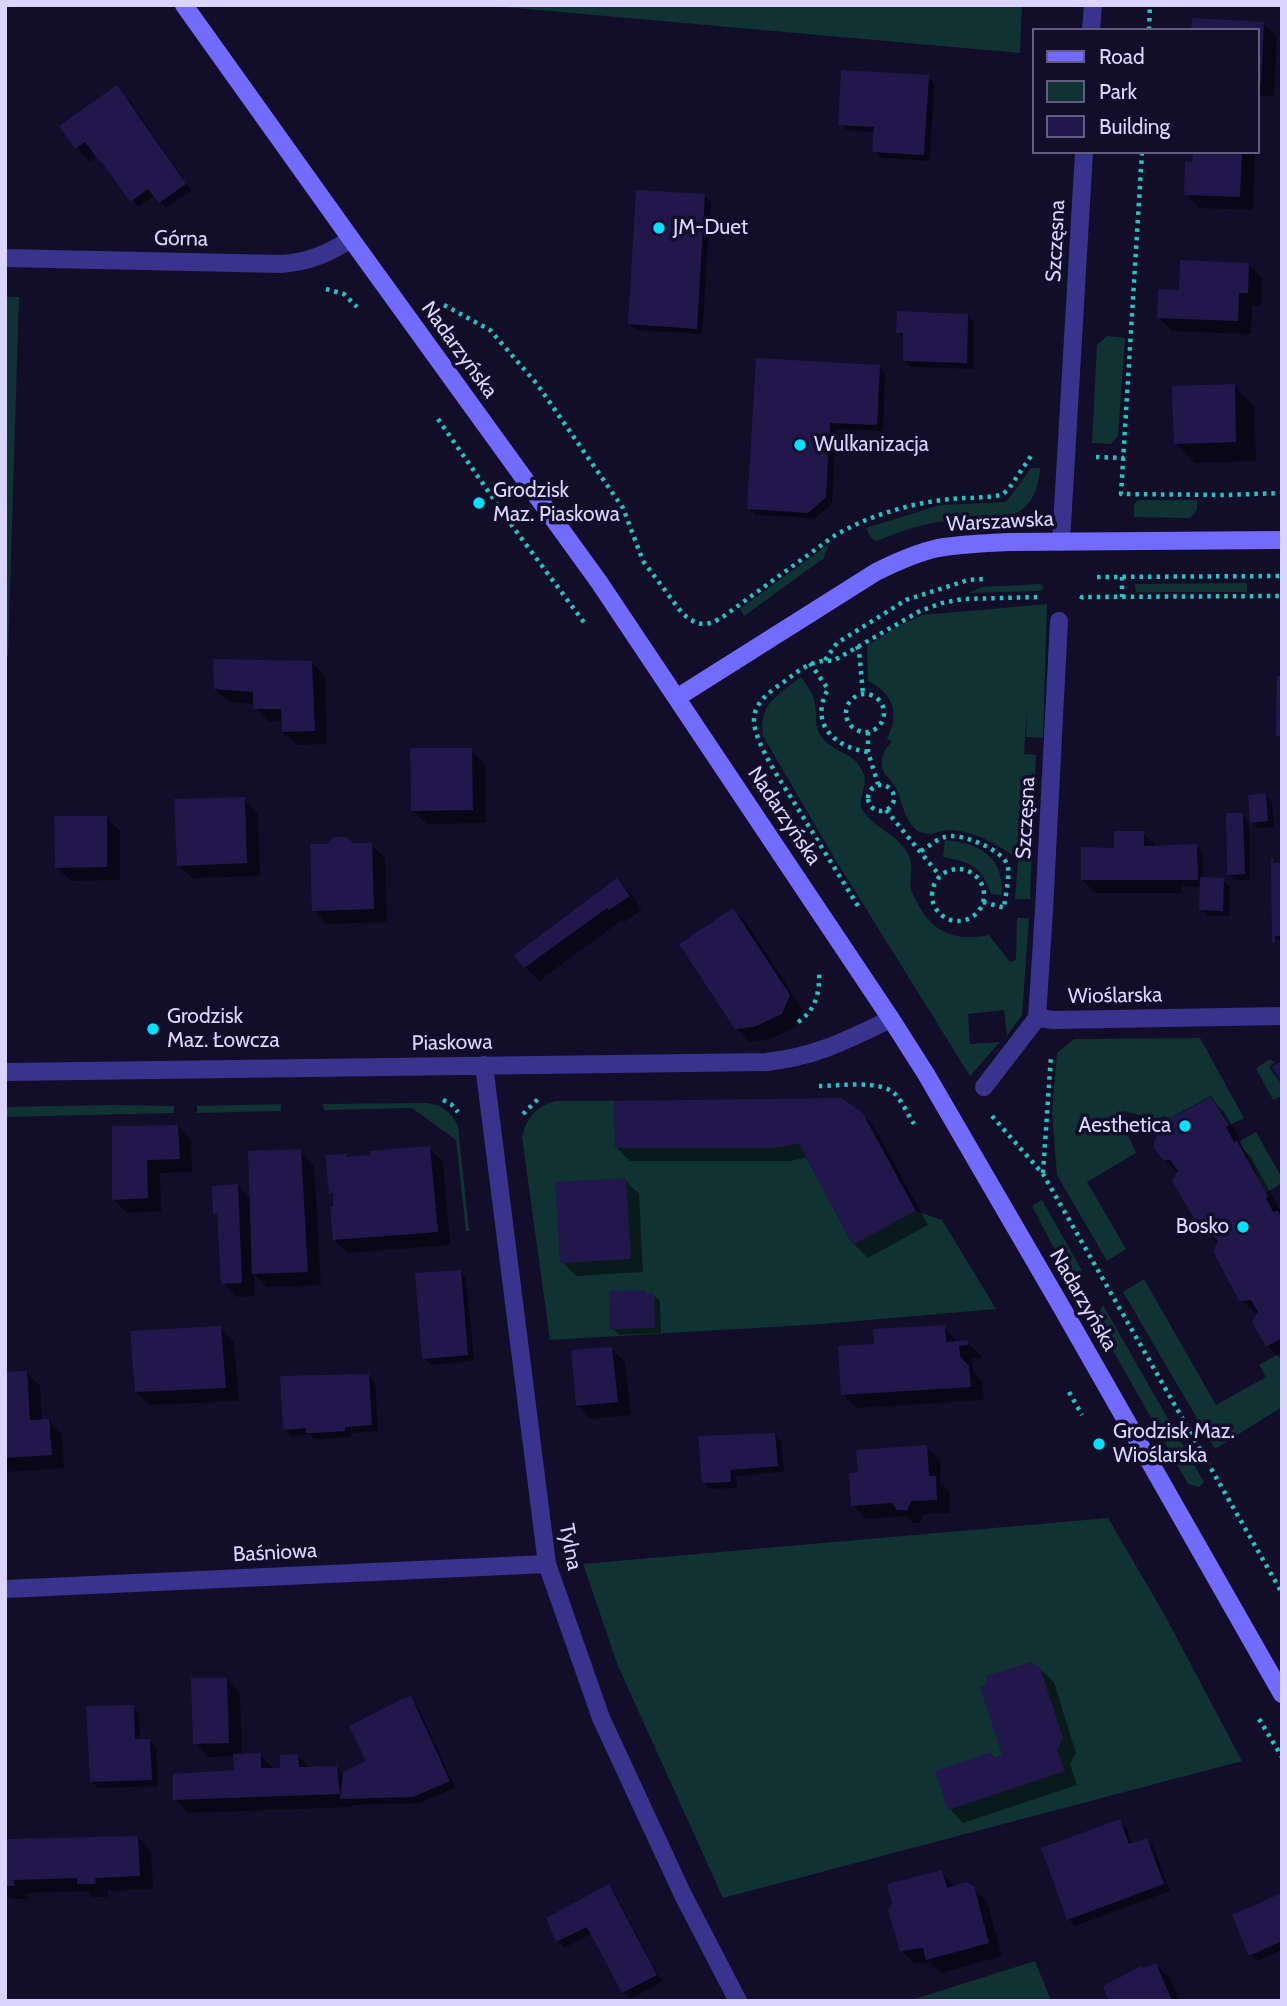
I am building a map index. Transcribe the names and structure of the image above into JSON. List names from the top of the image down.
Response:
{
  "streets": {
    "street": [
      "Górna",
      "Szczęsna",
      "Nadarzyńska",
      "Warszawska",
      "Wioślarska",
      "Piaskowa",
      "Tylna",
      "Baśniowa"
    ]
  },
  "crossings": [
    ["Górna", "Nadarzyńska"],
    ["Szczęsna", "Warszawska"],
    ["Szczęsna", "Wioślarska"],
    ["Nadarzyńska", "Warszawska"],
    ["Nadarzyńska", "Piaskowa"],
    ["Piaskowa", "Tylna"],
    ["Tylna", "Baśniowa"]
  ],
  "places": [
    "JM-Duet",
    "Wulkanizacja",
    "Grodzisk Maz. Piaskowa",
    "Grodzisk Maz. Łowcza",
    "Aesthetica",
    "Bosko",
    "Grodzisk Maz. Wioślarska"
  ],
  "legend": ["Road", "Park", "Building"]
}
